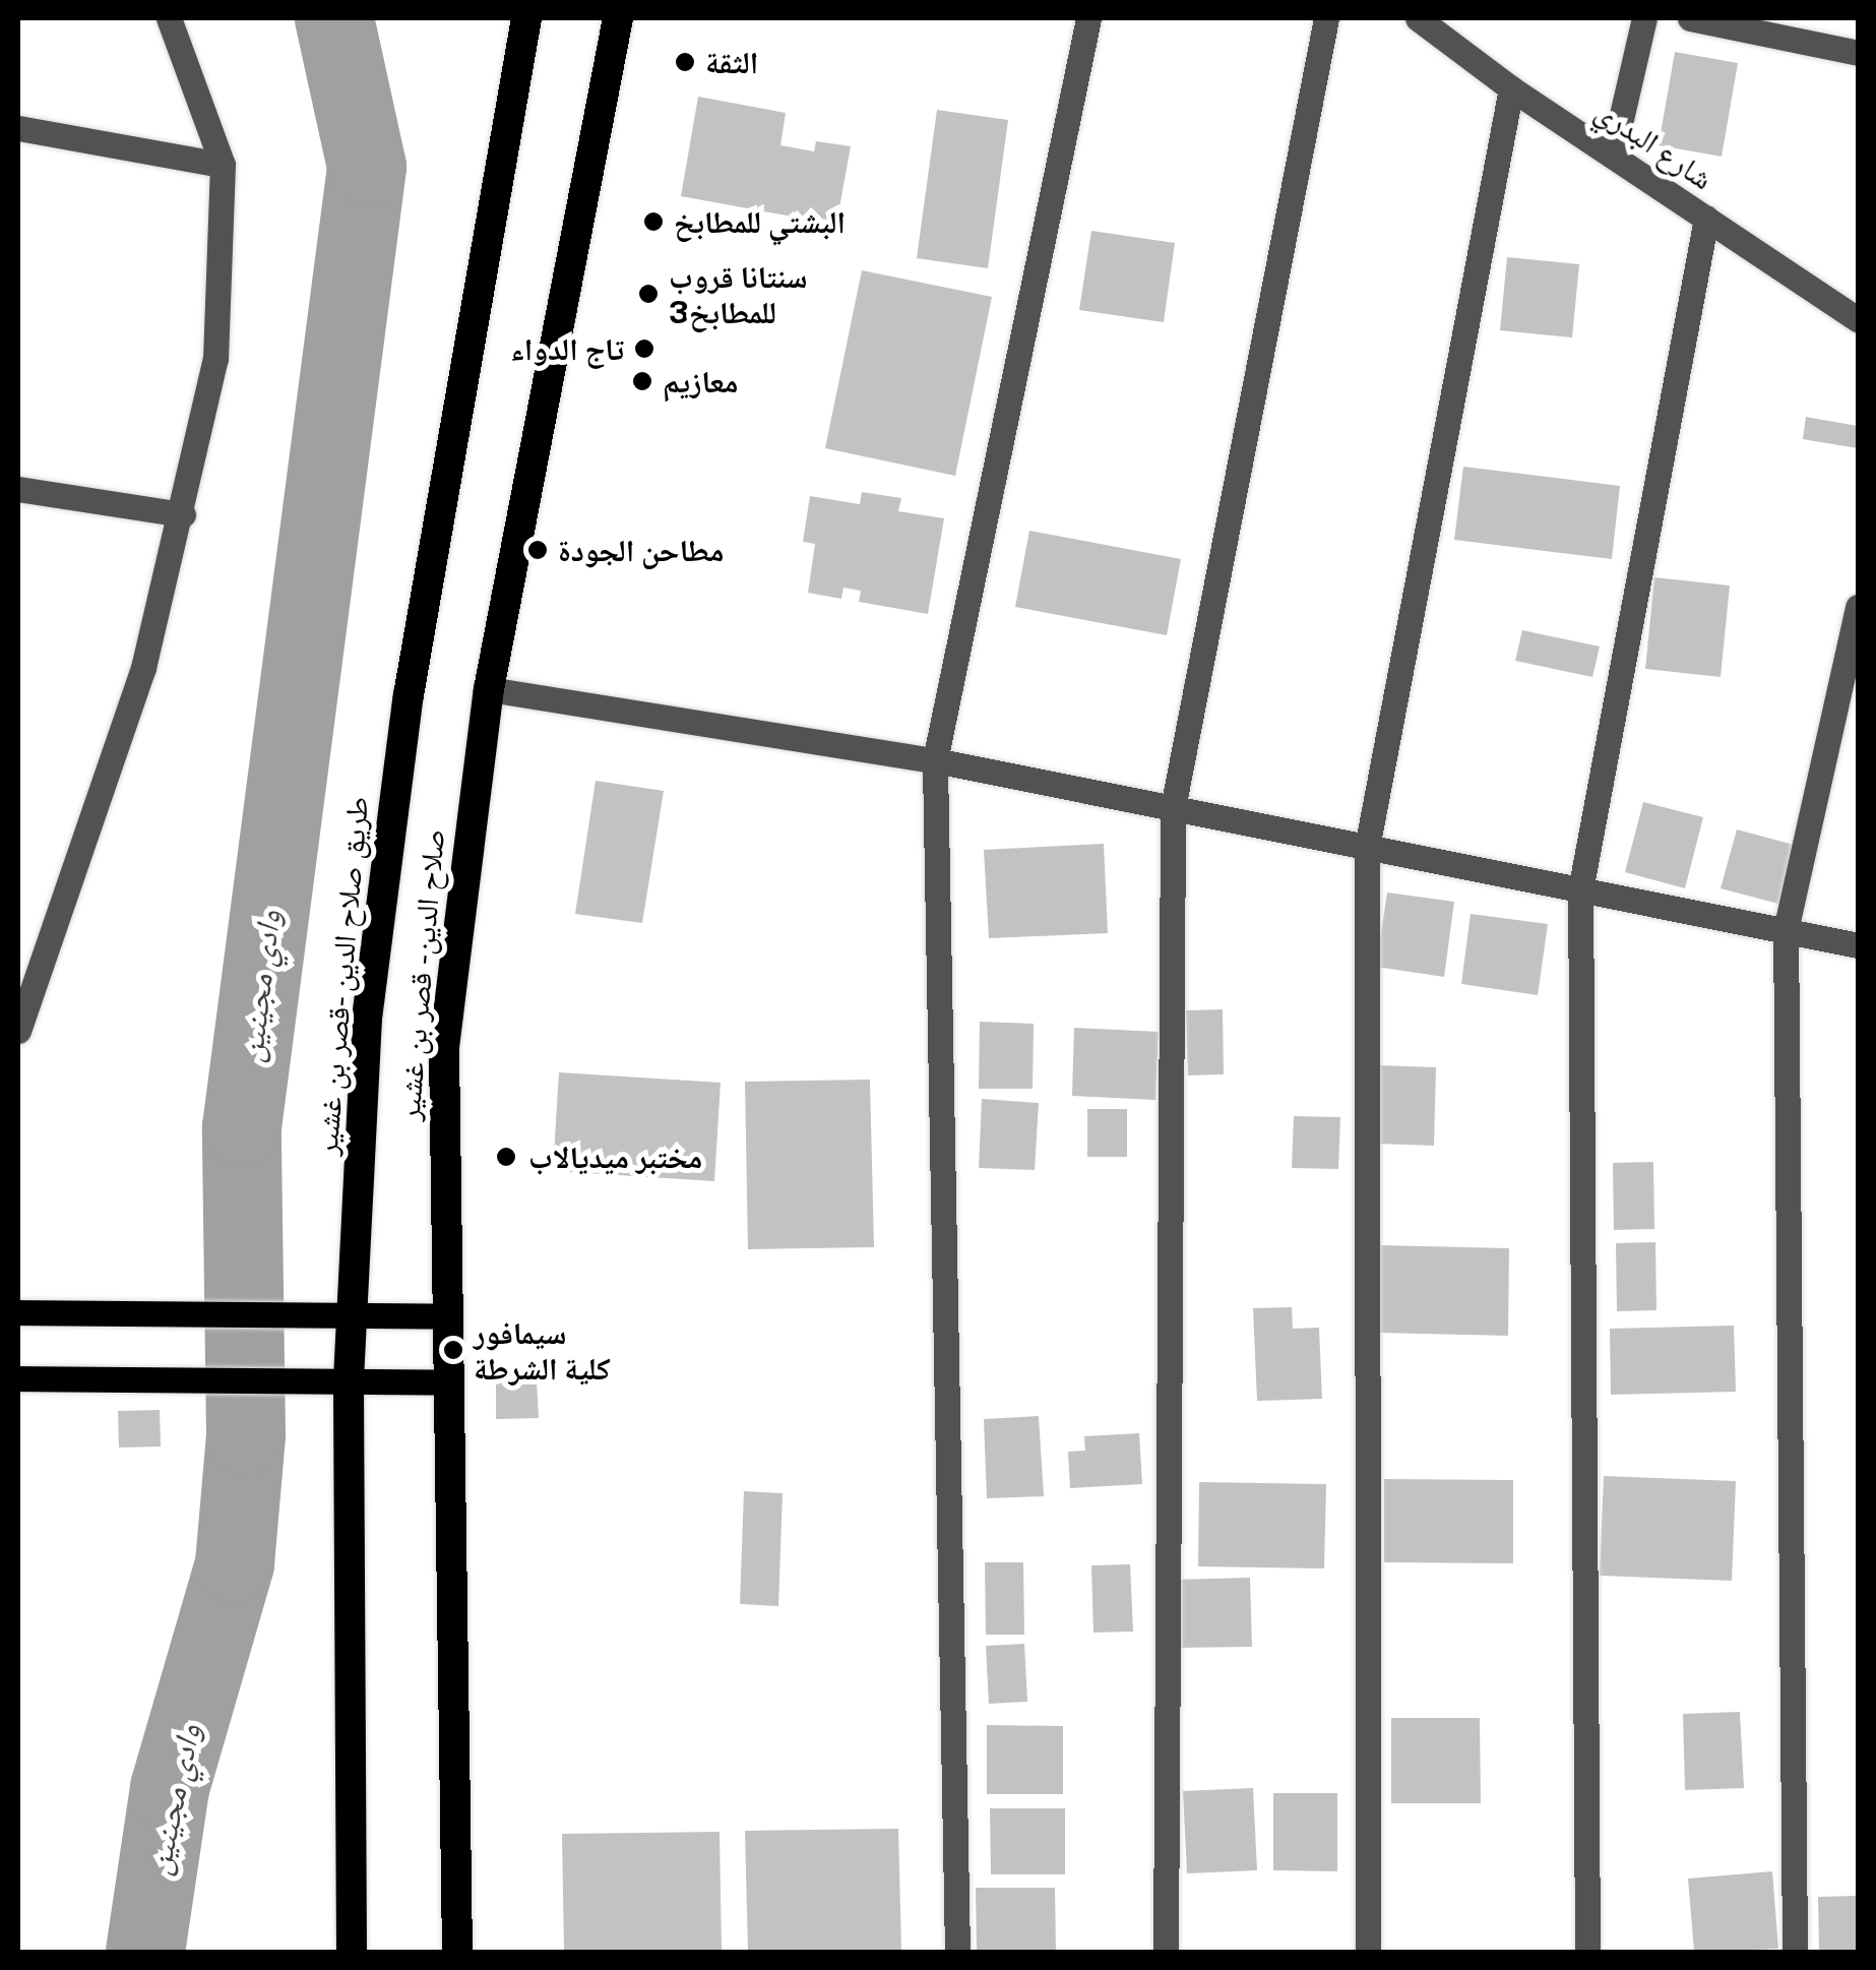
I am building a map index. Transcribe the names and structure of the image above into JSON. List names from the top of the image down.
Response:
{
  "streets": {
    "highway": ["صلاح الدين - قصر بن غشير", "طريق صلاح الدين -قصر بن غشير"],
    "street": ["شارع البدري"]
  },
  "water": ["وادي مجينين"],
  "places": [
    "الثقة",
    "البشتي للمطابخ",
    "سنتانا قروب 3للمطابخ",
    "تاج الدواء",
    "معازيم",
    "مطاحن الجودة",
    "مختبر ميديالاب",
    "سيمافور كلية الشرطة"
  ]
}
